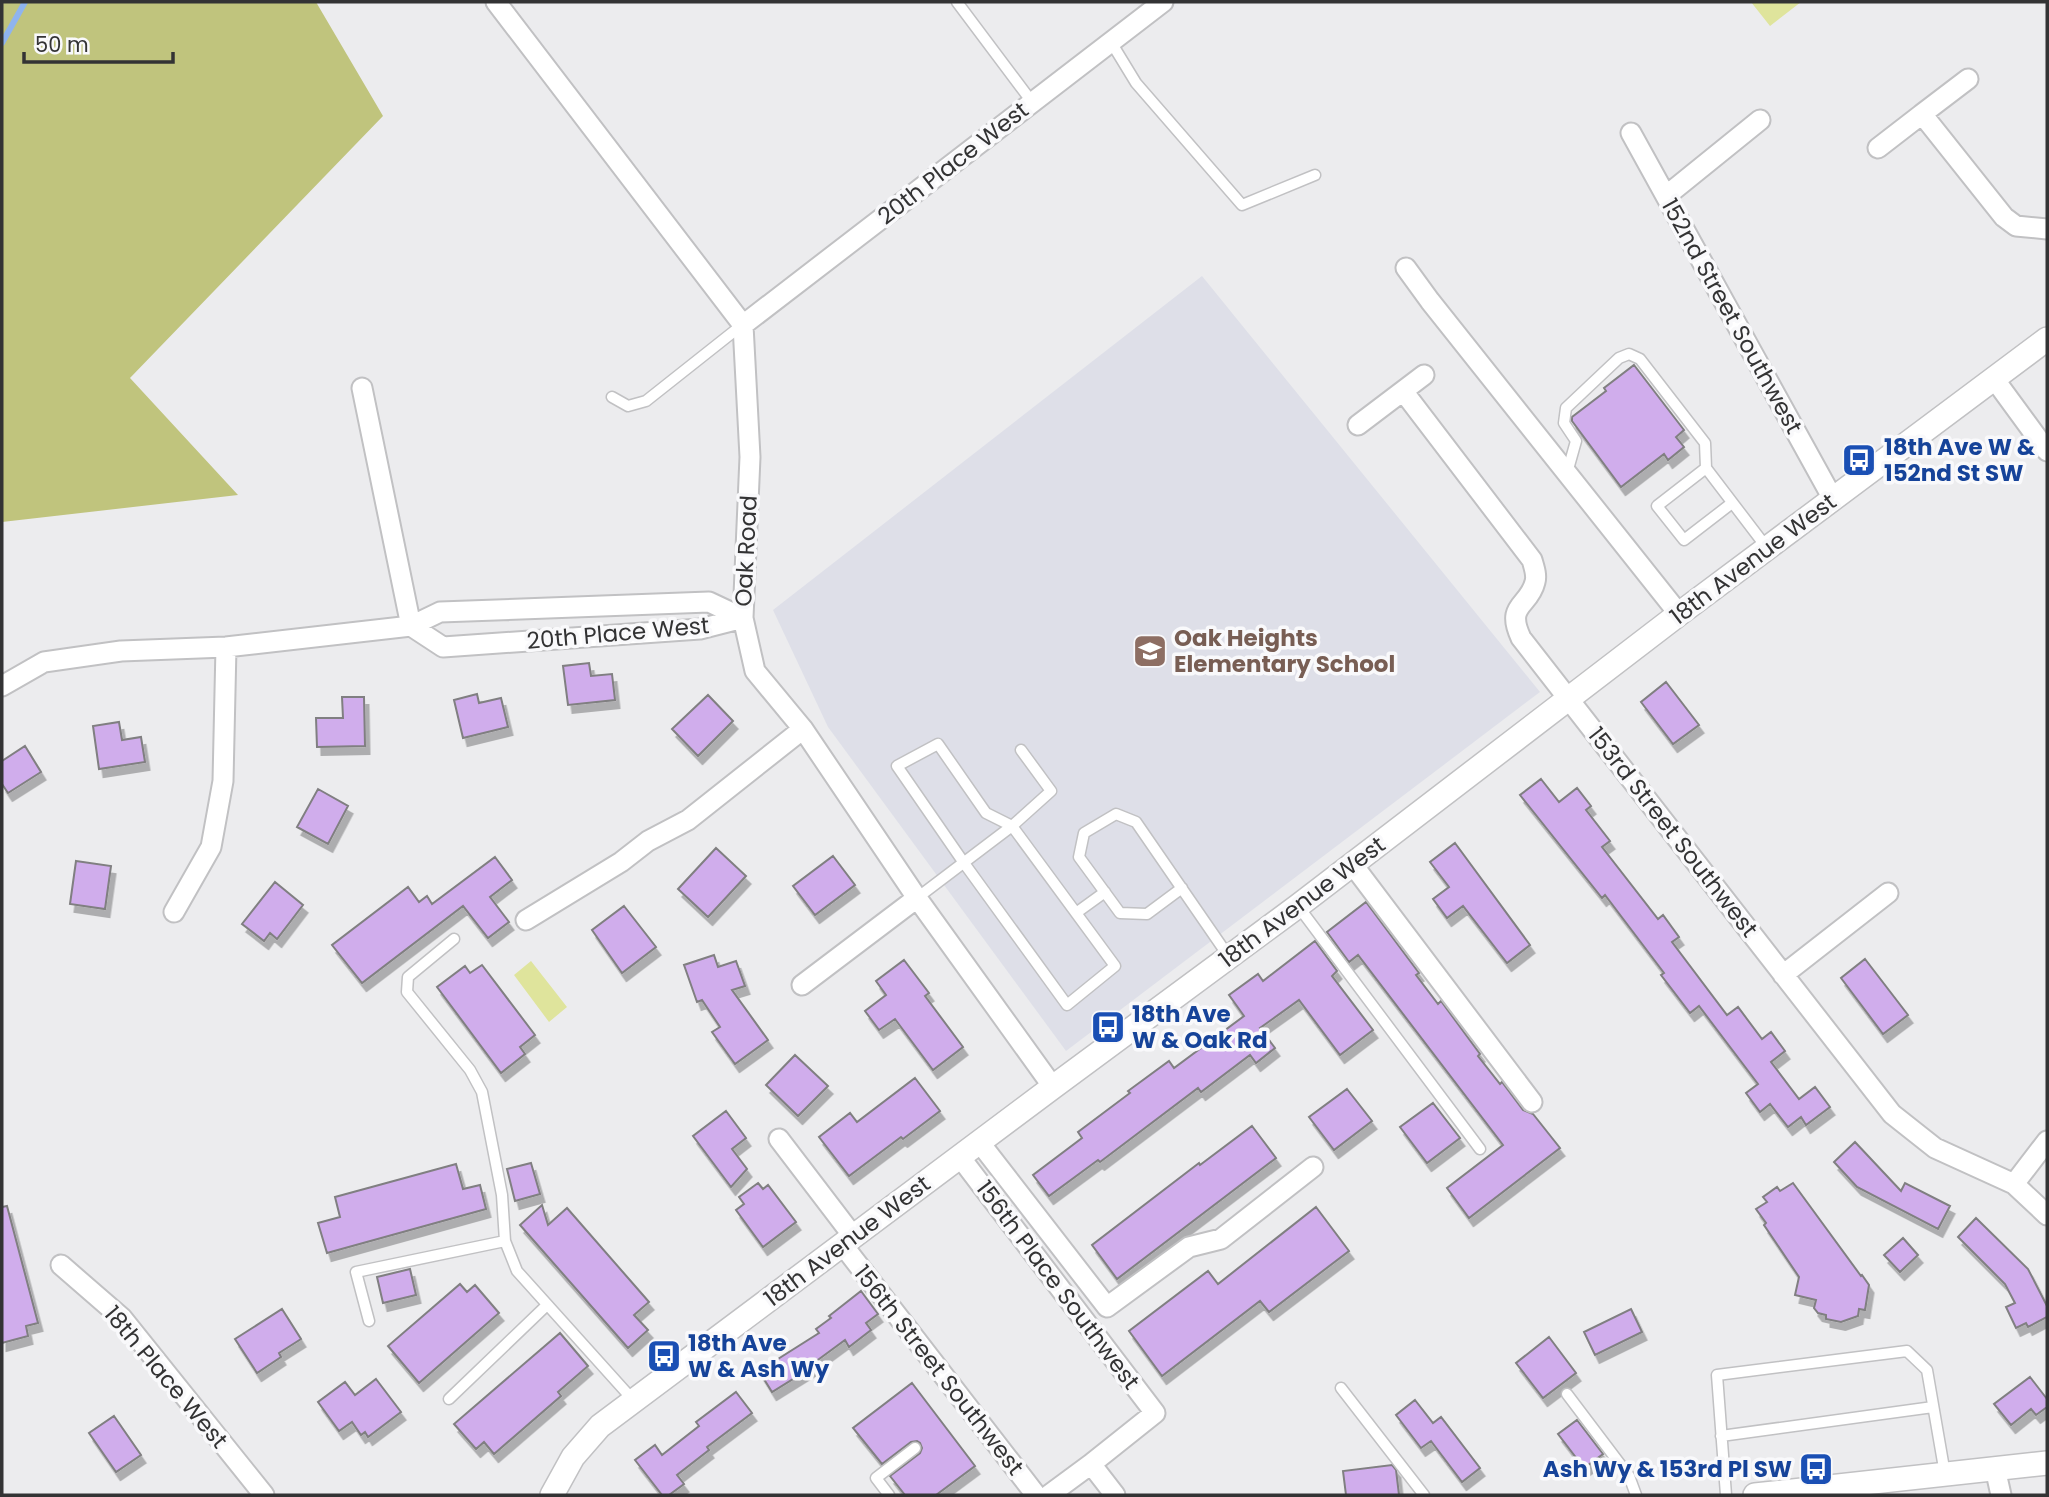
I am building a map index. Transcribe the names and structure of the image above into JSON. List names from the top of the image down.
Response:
{
  "streets": {
    "street": [
      "20th Place West",
      "152nd Street Southwest",
      "Oak Road",
      "18th Avenue West",
      "153rd Street Southwest",
      "156th Place Southwest",
      "156th Street Southwest",
      "18th Place West"
    ]
  },
  "crossings": [
    ["20th Place West", "Oak Road"],
    ["152nd Street Southwest", "18th Avenue West"],
    ["Oak Road", "18th Avenue West"],
    ["18th Avenue West", "153rd Street Southwest"],
    ["18th Avenue West", "156th Place Southwest"],
    ["18th Avenue West", "156th Street Southwest"]
  ],
  "places": {
    "bus stop": [
      "18th Ave W & 152nd St SW",
      "18th Ave W & Oak Rd",
      "18th Ave W & Ash Wy",
      "Ash Wy & 153rd Pl SW"
    ],
    "school or university": ["Oak Heights Elementary School"]
  },
  "scale_bar": "50 m"
}
